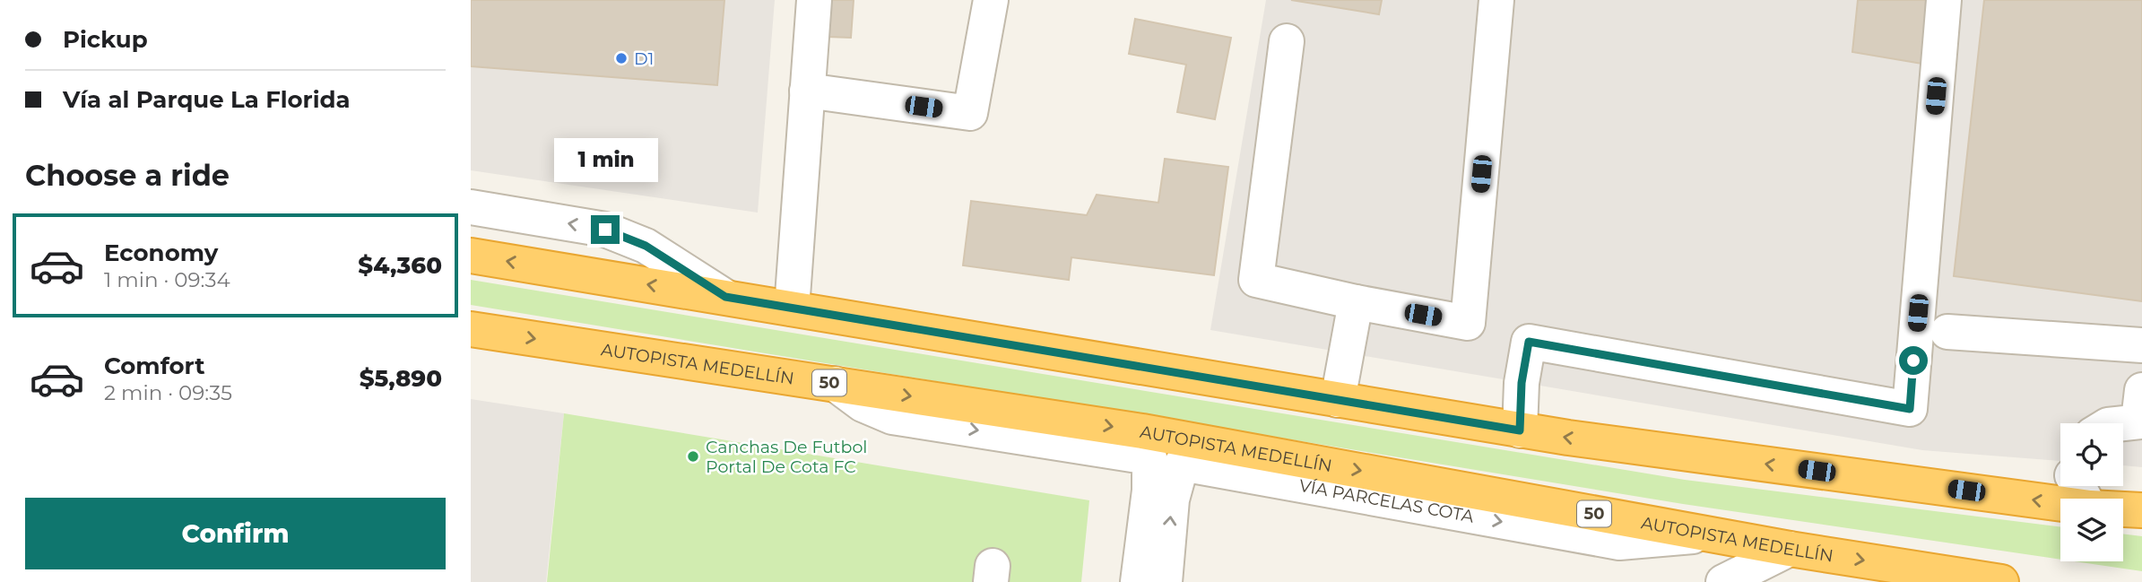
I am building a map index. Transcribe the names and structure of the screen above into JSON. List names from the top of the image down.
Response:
{
  "streets": {
    "highway": ["AUTOPISTA MEDELLÍN", "50"],
    "street": ["VÍA PARCELAS COTA"]
  },
  "crossings": [
    ["AUTOPISTA MEDELLÍN", "VÍA PARCELAS COTA"]
  ],
  "one_way": ["VÍA PARCELAS COTA"],
  "places": ["D1", "Canchas De Futbol Portal De Cota FC"],
  "page": {
    "banner": ["Pickup", "Vía al Parque La Florida"],
    "heading": "Choose a ride",
    "bubble": "1 min",
    "list": [
      {
        "name": "Economy",
        "note": "1 min · 09:34",
        "value": "$4,360"
      },
      {
        "name": "Comfort",
        "note": "2 min · 09:35",
        "value": "$5,890"
      }
    ],
    "buttons": "Confirm"
  }
}
